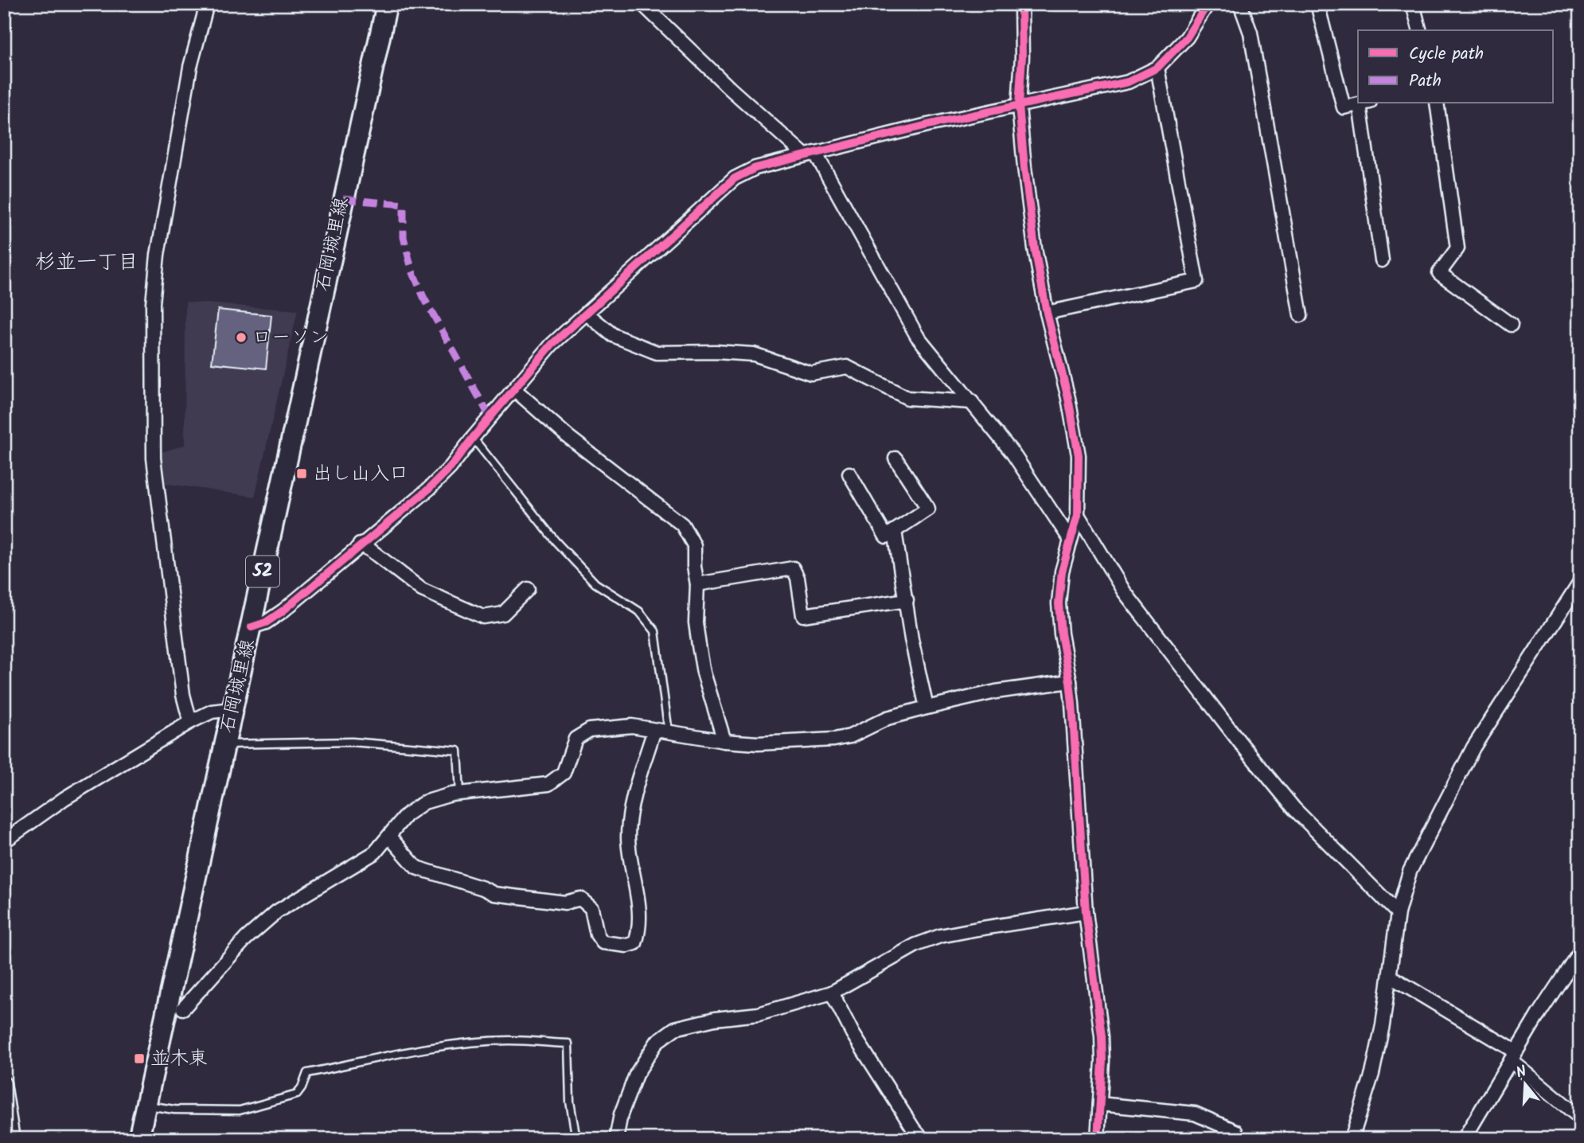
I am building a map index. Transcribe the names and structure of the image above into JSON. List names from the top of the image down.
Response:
{
  "streets": {
    "main road": ["石岡城里線", "52"]
  },
  "districts": ["杉並一丁目"],
  "places": {
    "other": ["ローソン"],
    "transit": ["出し山入口", "並木東"]
  },
  "legend": ["Cycle path", "Path"],
  "north": "top"
}
